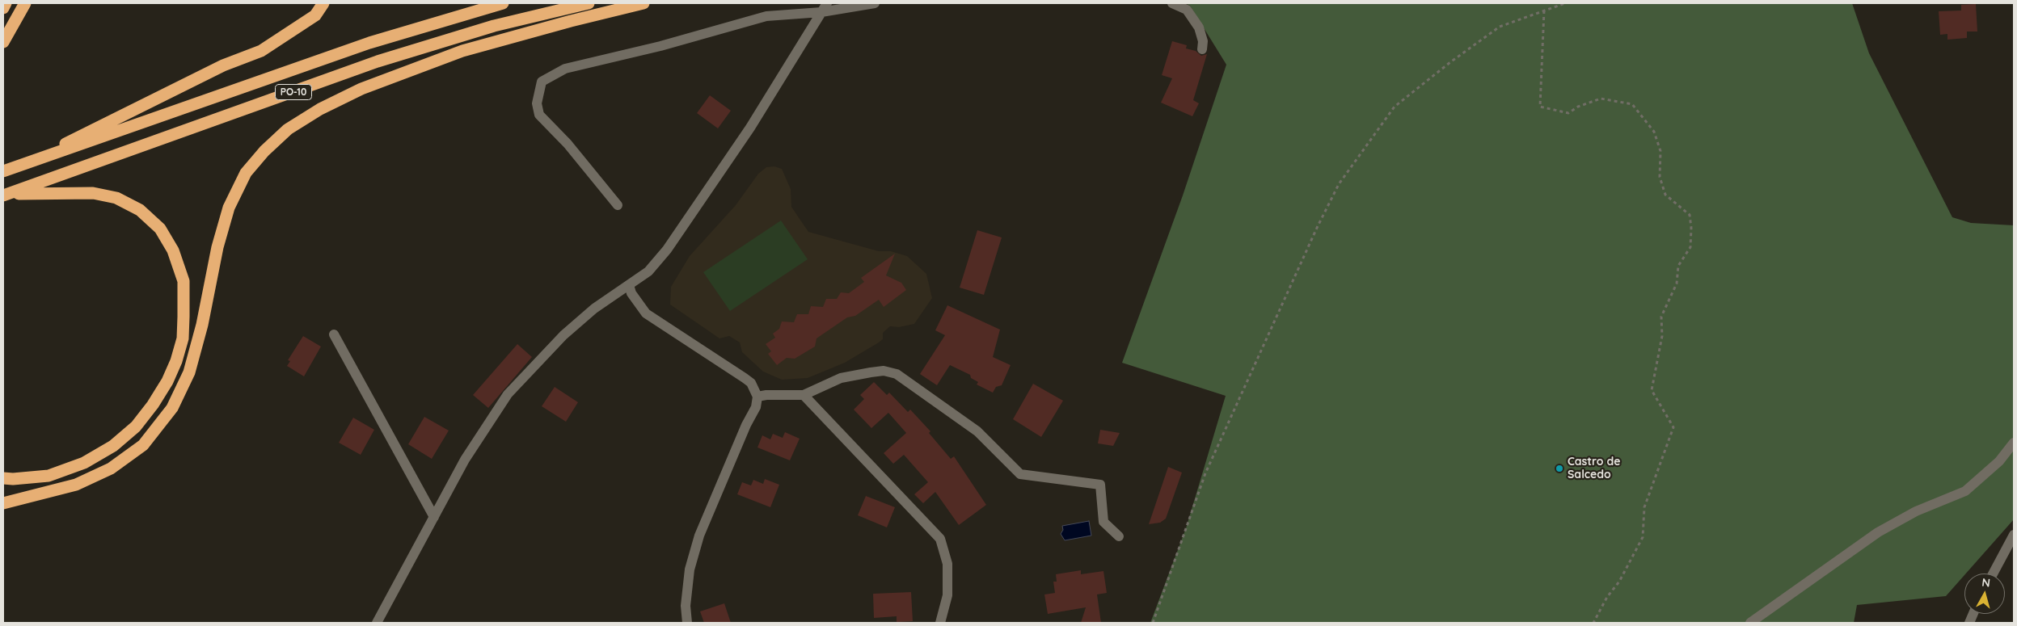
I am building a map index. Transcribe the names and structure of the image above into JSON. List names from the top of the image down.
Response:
{
  "streets": {
    "highway": ["PO-10"]
  },
  "places": ["Castro de Salcedo"],
  "north": "top"
}
